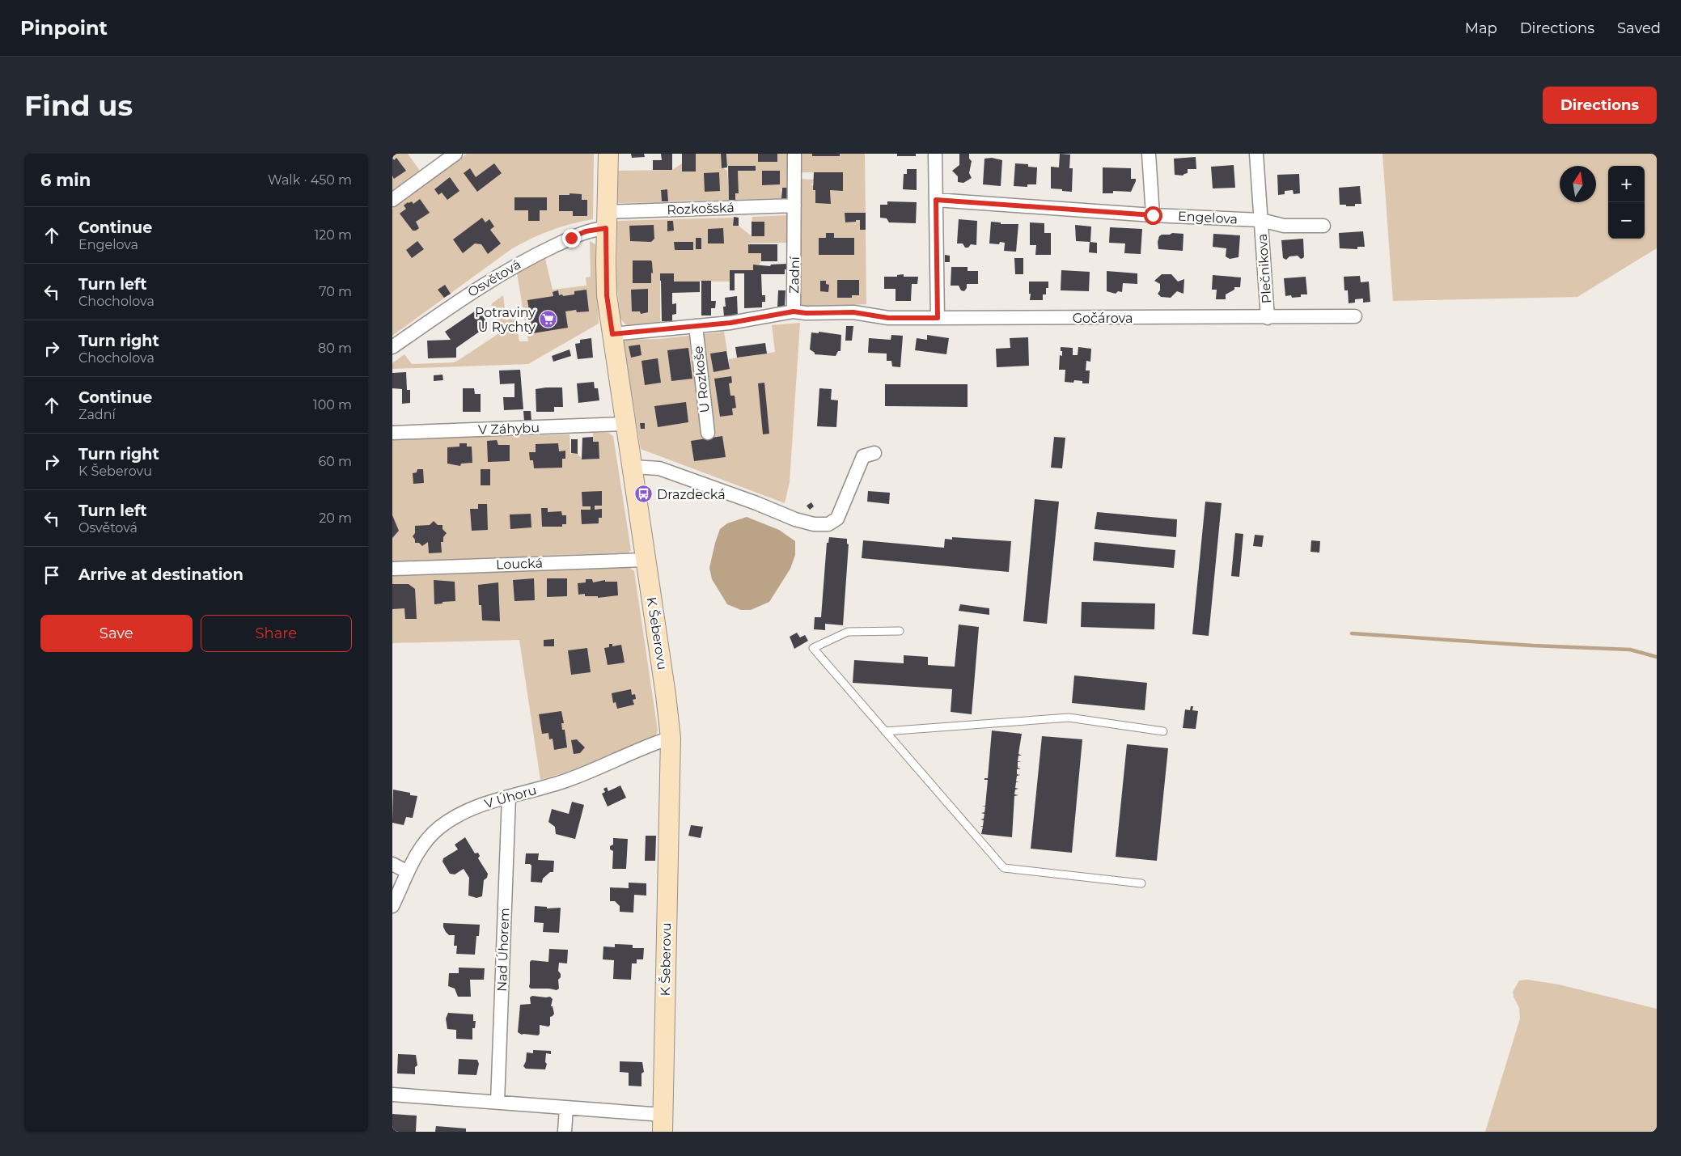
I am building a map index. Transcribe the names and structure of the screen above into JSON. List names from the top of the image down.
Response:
{
  "streets": {
    "street": [
      "Rozkošská",
      "Engelova",
      "Plečnikova",
      "Zadní",
      "Osvětová",
      "Gočárova",
      "U Rozkoše",
      "V Záhybu",
      "Loucká",
      "K Šeberovu",
      "V Úhoru",
      "Nad Úhorem"
    ]
  },
  "crossings": [
    ["Rozkošská", "Zadní"],
    ["Rozkošská", "Osvětová"],
    ["Rozkošská", "K Šeberovu"],
    ["Engelova", "Plečnikova"],
    ["Plečnikova", "Gočárova"],
    ["Zadní", "Gočárova"],
    ["Zadní", "U Rozkoše"],
    ["Zadní", "K Šeberovu"],
    ["Osvětová", "K Šeberovu"],
    ["V Záhybu", "K Šeberovu"],
    ["Loucká", "K Šeberovu"],
    ["K Šeberovu", "V Úhoru"],
    ["V Úhoru", "Nad Úhorem"]
  ],
  "places": {
    "supermarket": ["Potraviny U Rychty"],
    "bus stop": ["Drazdecká"]
  },
  "north": "top",
  "page": {
    "header": "Pinpoint",
    "nav": ["Map", "Directions", "Saved"],
    "buttons": [
      "Directions",
      ["Save", "Share"]
    ],
    "title": "Find us",
    "heading": ["6 min", "Walk · 450 m"],
    "map_buttons": ["+", "−"],
    "list": [
      ["Continue", "Engelova", "120 m"],
      ["Turn left", "Chocholova", "70 m"],
      ["Turn right", "Chocholova", "80 m"],
      ["Continue", "Zadní", "100 m"],
      ["Turn right", "K Šeberovu", "60 m"],
      ["Turn left", "Osvětová", "20 m"],
      "Arrive at destination"
    ]
  }
}
